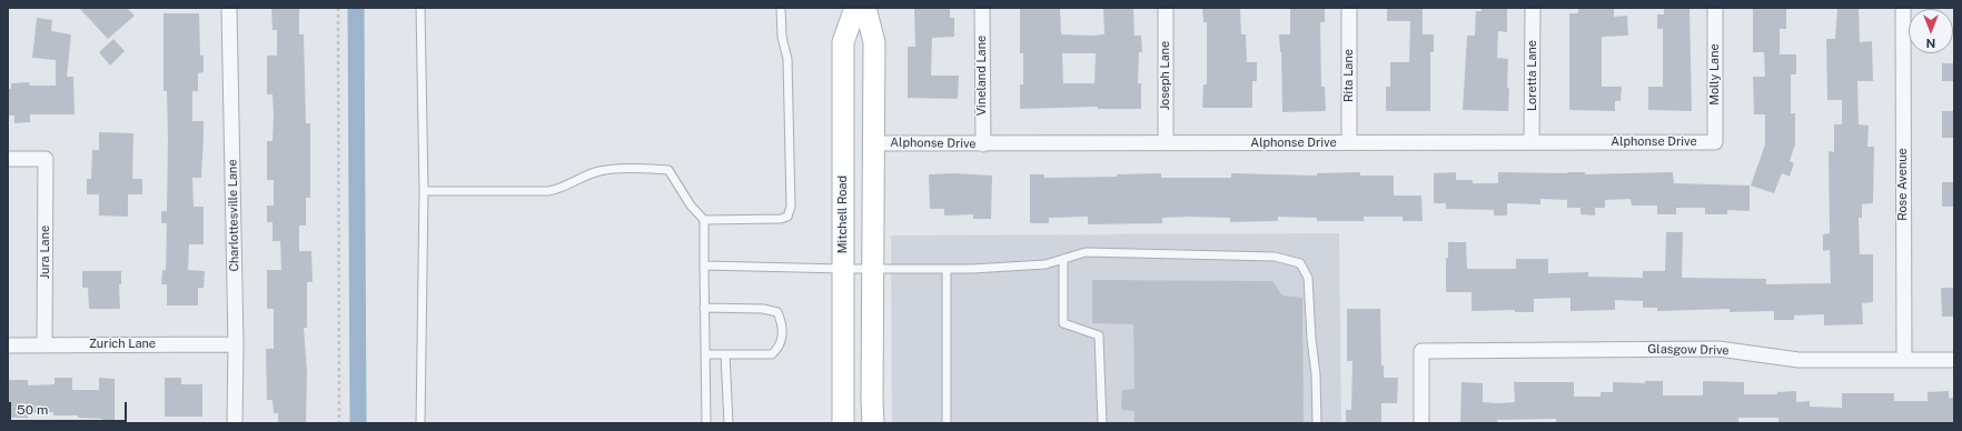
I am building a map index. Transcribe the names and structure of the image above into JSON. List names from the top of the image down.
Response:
{
  "streets": {
    "main road": ["Mitchell Road"],
    "street": [
      "Molly Lane",
      "Vineland Lane",
      "Joseph Lane",
      "Rita Lane",
      "Loretta Lane",
      "Alphonse Drive",
      "Rose Avenue",
      "Charlottesville Lane",
      "Jura Lane",
      "Zurich Lane",
      "Glasgow Drive"
    ]
  },
  "crossings": [
    ["Molly Lane", "Alphonse Drive"],
    ["Vineland Lane", "Alphonse Drive"],
    ["Joseph Lane", "Alphonse Drive"],
    ["Rita Lane", "Alphonse Drive"],
    ["Loretta Lane", "Alphonse Drive"],
    ["Rose Avenue", "Glasgow Drive"],
    ["Charlottesville Lane", "Zurich Lane"],
    ["Jura Lane", "Zurich Lane"]
  ],
  "scale_bar": "50 m",
  "north": "bottom"
}
